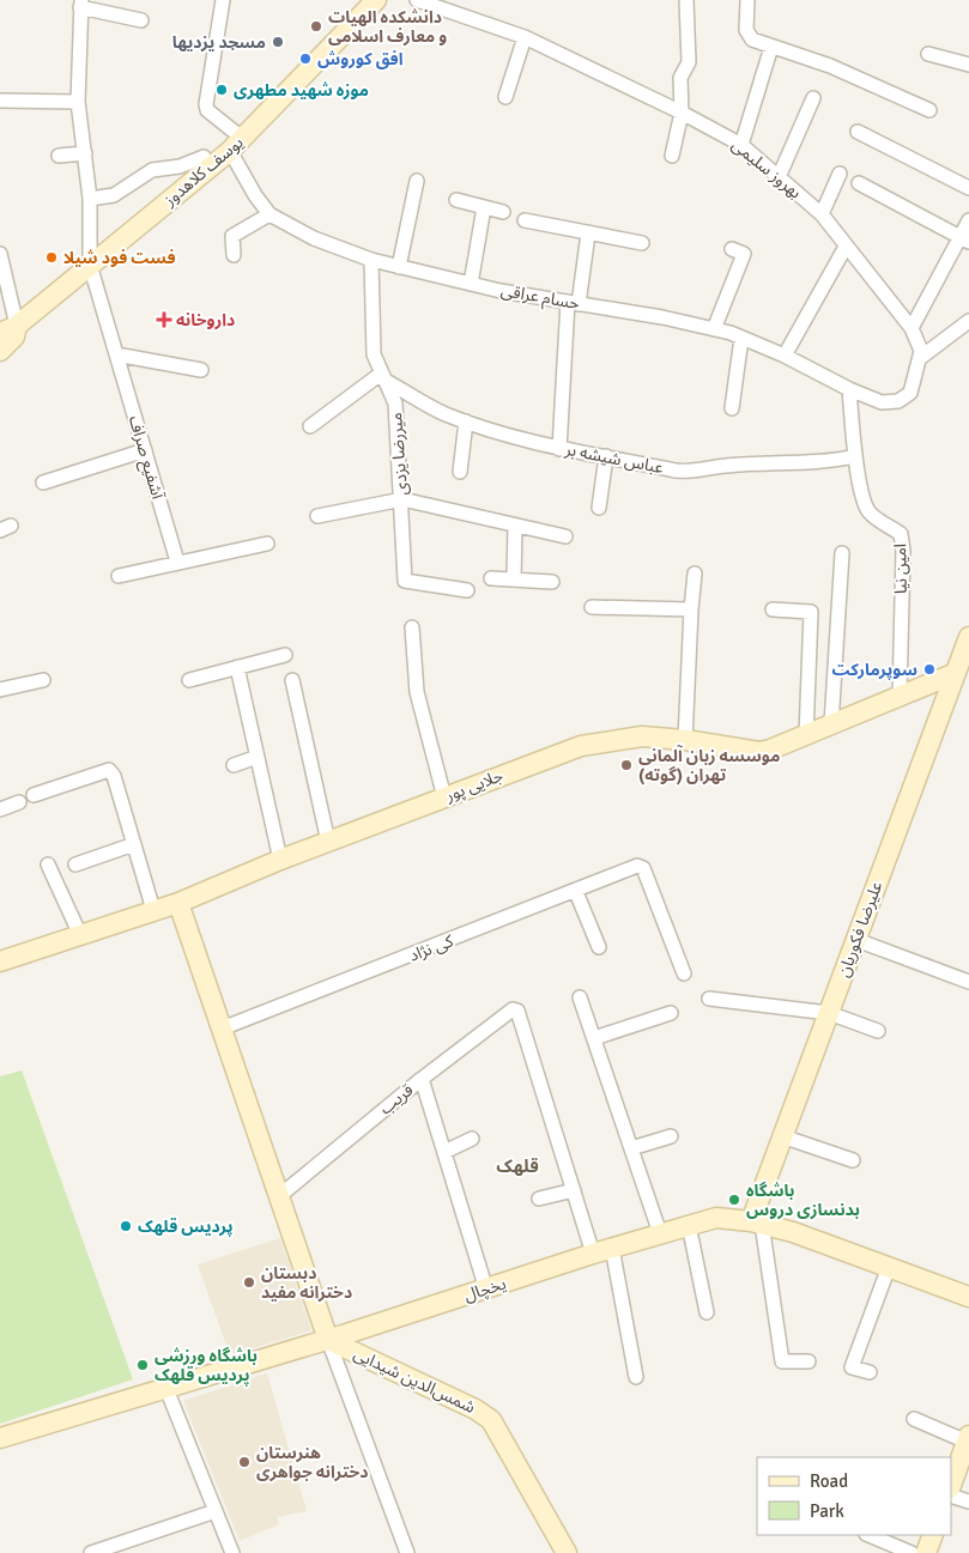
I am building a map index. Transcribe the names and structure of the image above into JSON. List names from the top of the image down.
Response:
{
  "streets": {
    "street": [
      "بهروز سلیمی",
      "یوسف کلاهدوز",
      "حسام عراقی",
      "میررضا یزدی",
      "آشفیع صراف",
      "عباس شیشه بر",
      "امین نیا",
      "جلایی پور",
      "علیرضا فکوریان",
      "کی نژاد",
      "قریب",
      "یخچال",
      "شمس‌الدین شیدایی"
    ]
  },
  "crossings": [
    ["بهروز سلیمی", "حسام عراقی"],
    ["یوسف کلاهدوز", "حسام عراقی"],
    ["یوسف کلاهدوز", "آشفیع صراف"],
    ["حسام عراقی", "میررضا یزدی"],
    ["حسام عراقی", "امین نیا"],
    ["میررضا یزدی", "عباس شیشه بر"],
    ["عباس شیشه بر", "امین نیا"],
    ["امین نیا", "جلایی پور"],
    ["جلایی پور", "علیرضا فکوریان"],
    ["علیرضا فکوریان", "یخچال"],
    ["یخچال", "شمس‌الدین شیدایی"]
  ],
  "districts": ["قلهک"],
  "places": {
    "other": [
      "دانشکده الهیات و معارف اسلامی",
      "مسجد یزدیها",
      "افق کوروش",
      "موزه شهید مطهری",
      "فست فود شیلا",
      "سوپرمارکت",
      "موسسه زبان آلمانی تهران (گوته)",
      "باشگاه بدنسازی دروس",
      "پردیس قلهک",
      "دبستان دخترانه مفید",
      "باشگاه ورزشی پردیس قلهک",
      "هنرستان دخترانه جواهری"
    ],
    "health": ["داروخانه"]
  },
  "legend": ["Road", "Park"]
}
